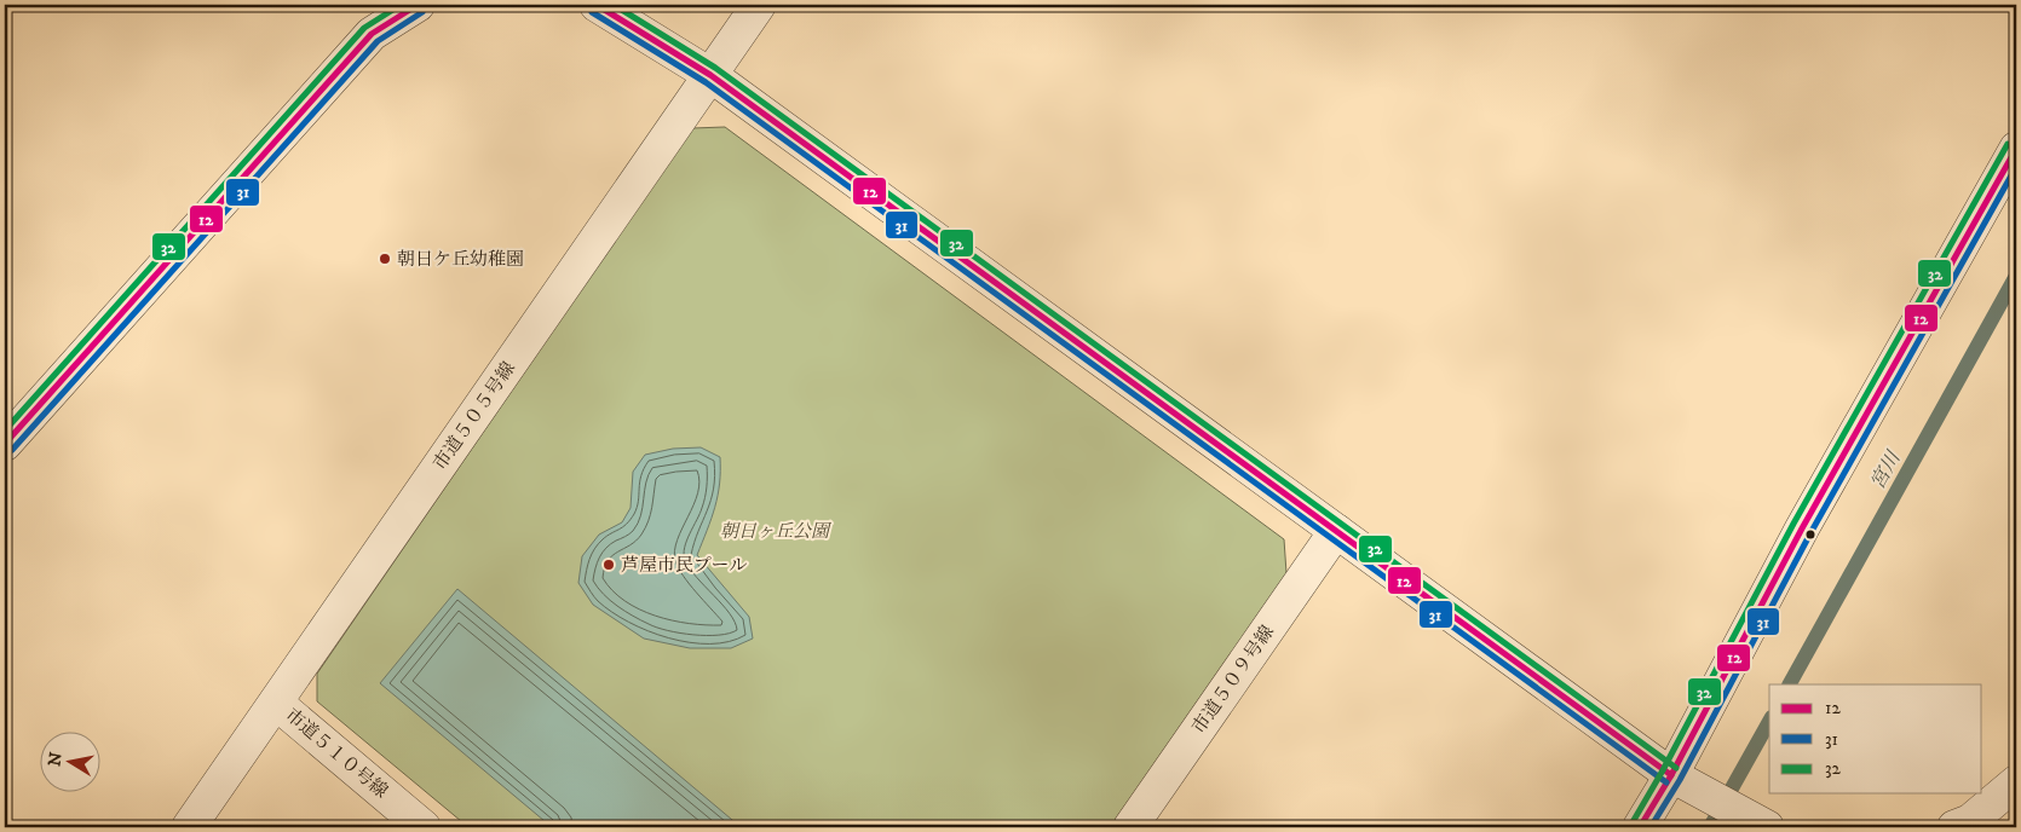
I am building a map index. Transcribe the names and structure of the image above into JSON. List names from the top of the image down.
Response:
{
  "streets": {
    "street": ["市道５０５号線", "市道５０９号線", "市道５１０号線"]
  },
  "crossings": [
    ["市道５０５号線", "市道５１０号線"]
  ],
  "water": ["宮川"],
  "parks": ["朝日ヶ丘公園"],
  "places": ["朝日ケ丘幼稚園", "芦屋市民プール"],
  "lines": ["transit line 12", "transit line 32", "transit line 31"],
  "legend": ["12", "31", "32"],
  "north": "left"
}
